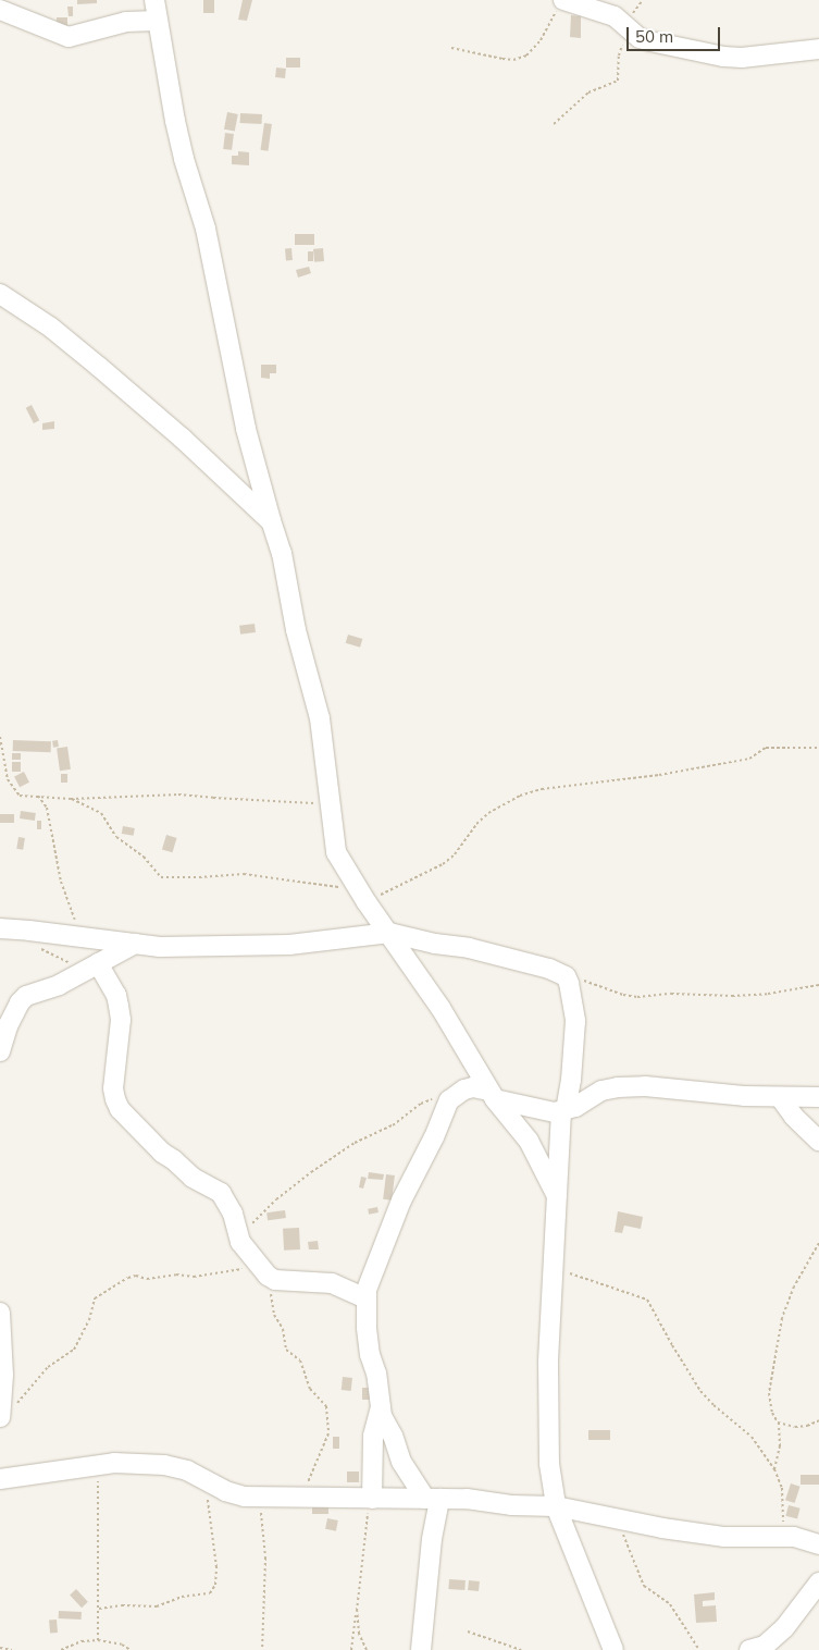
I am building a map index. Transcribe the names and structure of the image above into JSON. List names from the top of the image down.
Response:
{
  "scale_bar": "50 m"
}
